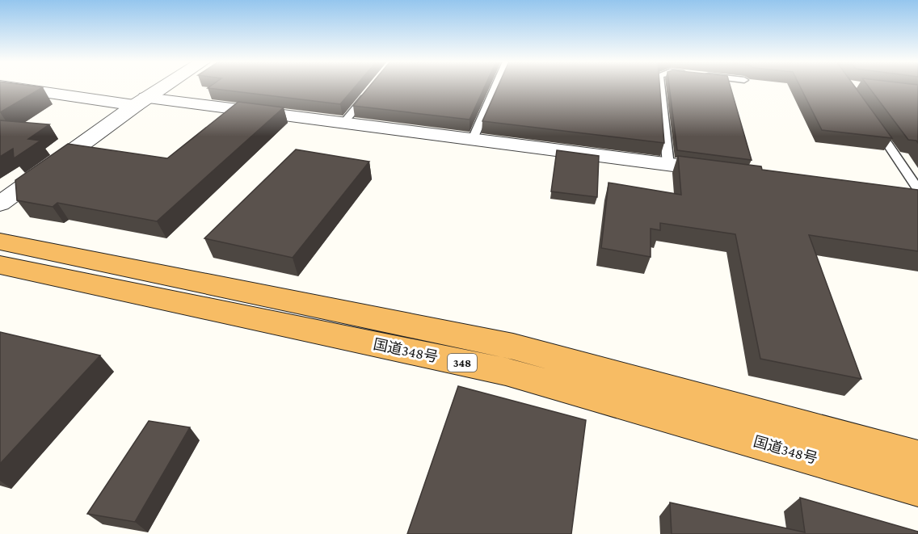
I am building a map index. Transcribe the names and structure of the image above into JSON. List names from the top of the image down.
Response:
{
  "streets": {
    "highway": ["国道348号", "348"]
  }
}
